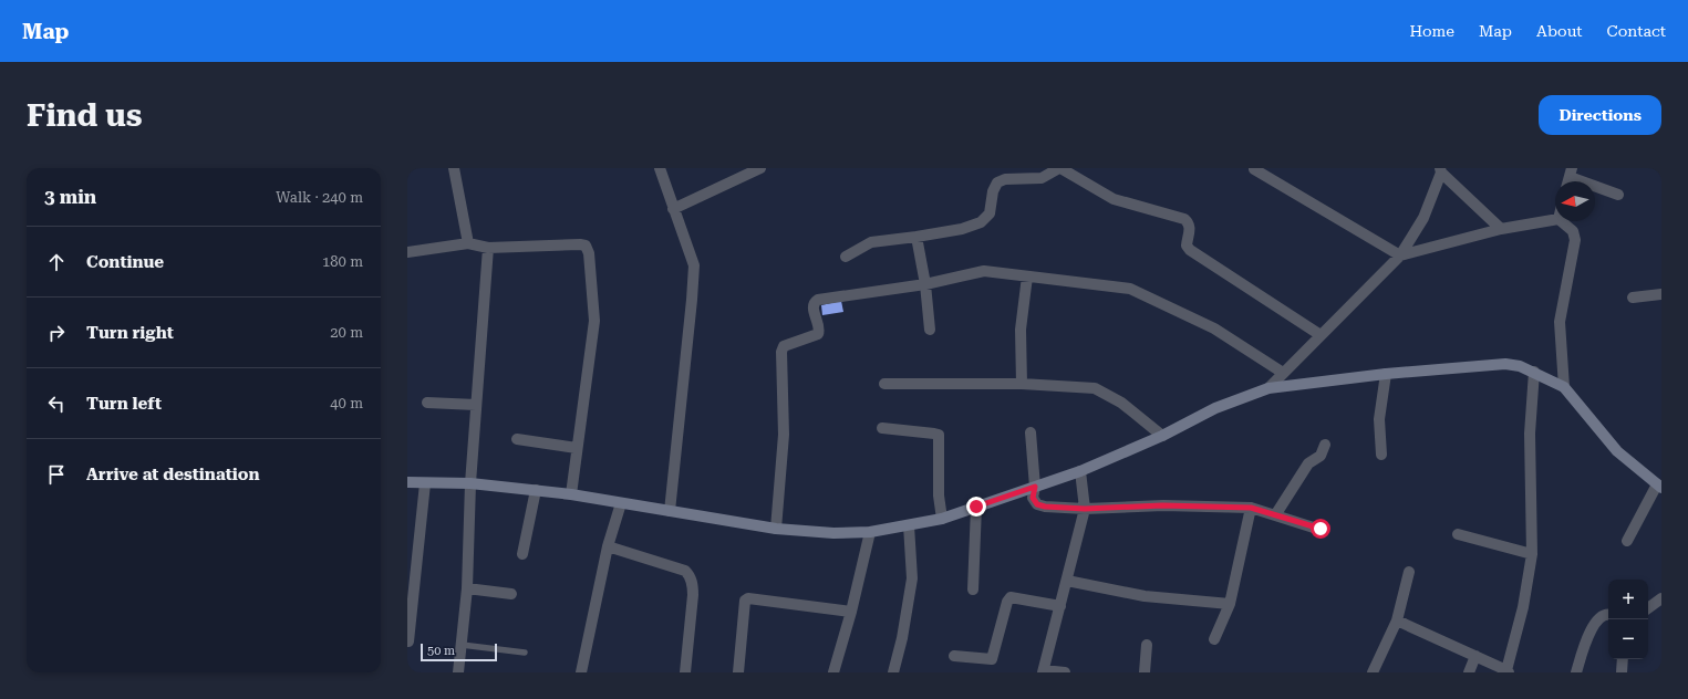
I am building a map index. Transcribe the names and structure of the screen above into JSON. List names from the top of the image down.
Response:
{
  "scale_bar": "50 m",
  "north": "left",
  "page": {
    "header": "Map",
    "nav": [
      "Home",
      "Map",
      "About",
      "Contact"
    ],
    "buttons": "Directions",
    "title": "Find us",
    "heading": ["3 min", "Walk · 240 m"],
    "list": [
      ["Continue", "180 m"],
      ["Turn right", "20 m"],
      ["Turn left", "40 m"],
      "Arrive at destination"
    ],
    "map_buttons": ["+", "−"],
    "scale": "50 m"
  }
}
